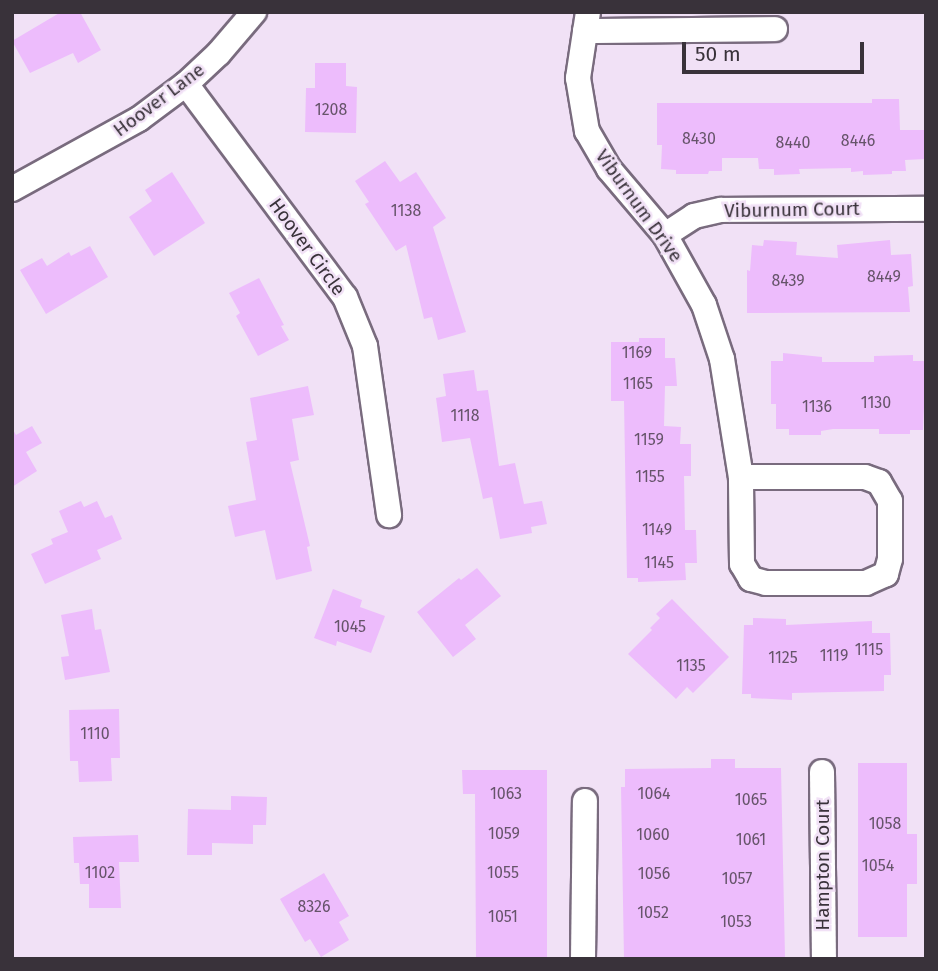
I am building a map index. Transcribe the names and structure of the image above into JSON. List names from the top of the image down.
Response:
{
  "streets": {
    "street": [
      "Hoover Lane",
      "Viburnum Drive",
      "Viburnum Court",
      "Hoover Circle",
      "Hampton Court"
    ]
  },
  "crossings": [
    ["Hoover Lane", "Hoover Circle"],
    ["Viburnum Drive", "Viburnum Court"]
  ],
  "house_numbers": [
    "1208",
    "8430",
    "8446",
    "8440",
    "1138",
    "8449",
    "8439",
    "1169",
    "1165",
    "1130",
    "1136",
    "1118",
    "1159",
    "1155",
    "1149",
    "1145",
    "1045",
    "1115",
    "1119",
    "1125",
    "1135",
    "1110",
    "1063",
    "1064",
    "1065",
    "1058",
    "1059",
    "1060",
    "1061",
    "1054",
    "1102",
    "1055",
    "1056",
    "1057",
    "8326",
    "1052",
    "1051",
    "1053"
  ],
  "scale_bar": "50 m"
}
